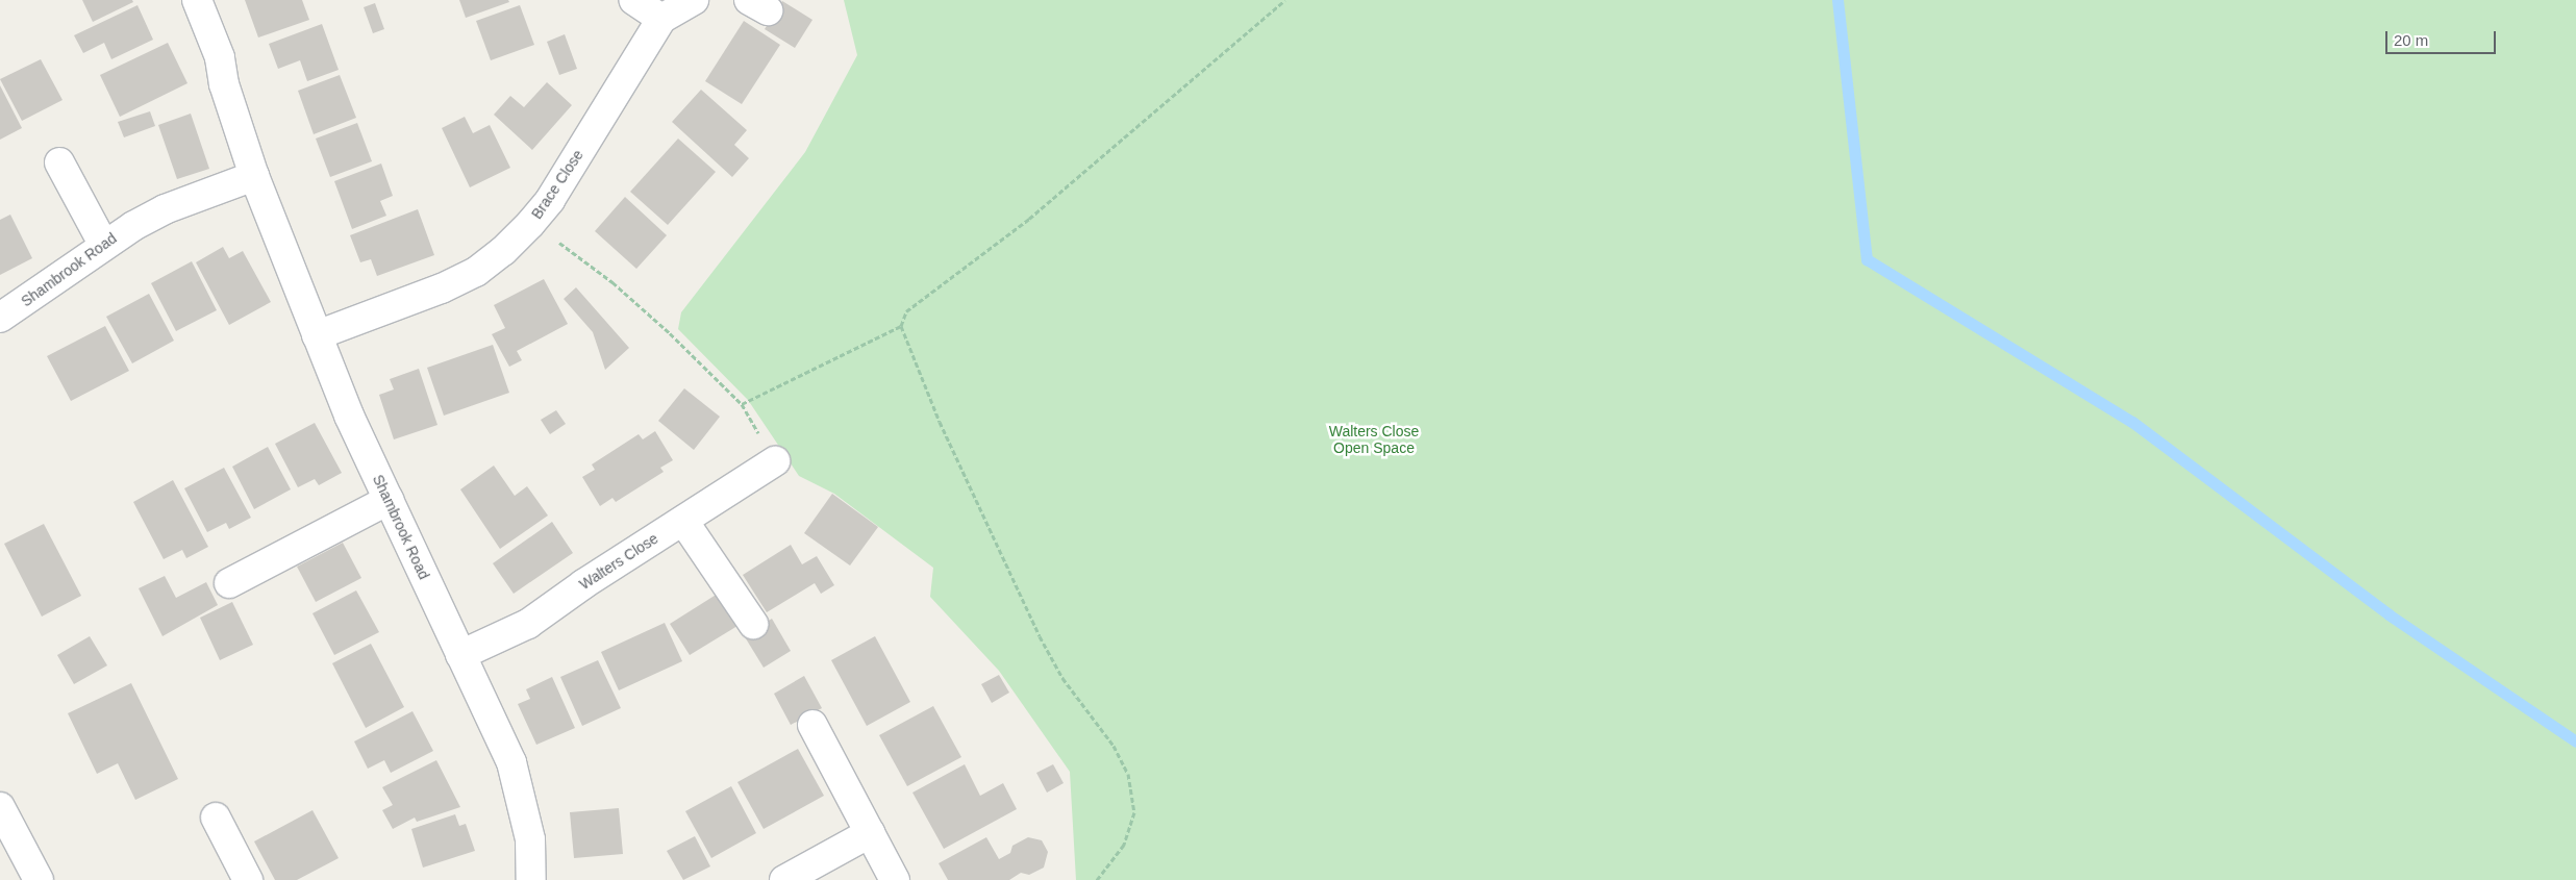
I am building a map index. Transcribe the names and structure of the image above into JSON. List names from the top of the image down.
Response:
{
  "streets": {
    "street": ["Brace Close", "Shambrook Road", "Walters Close"]
  },
  "crossings": [
    ["Brace Close", "Shambrook Road"],
    ["Shambrook Road", "Walters Close"]
  ],
  "parks": ["Walters Close Open Space"],
  "scale_bar": "20 m"
}
